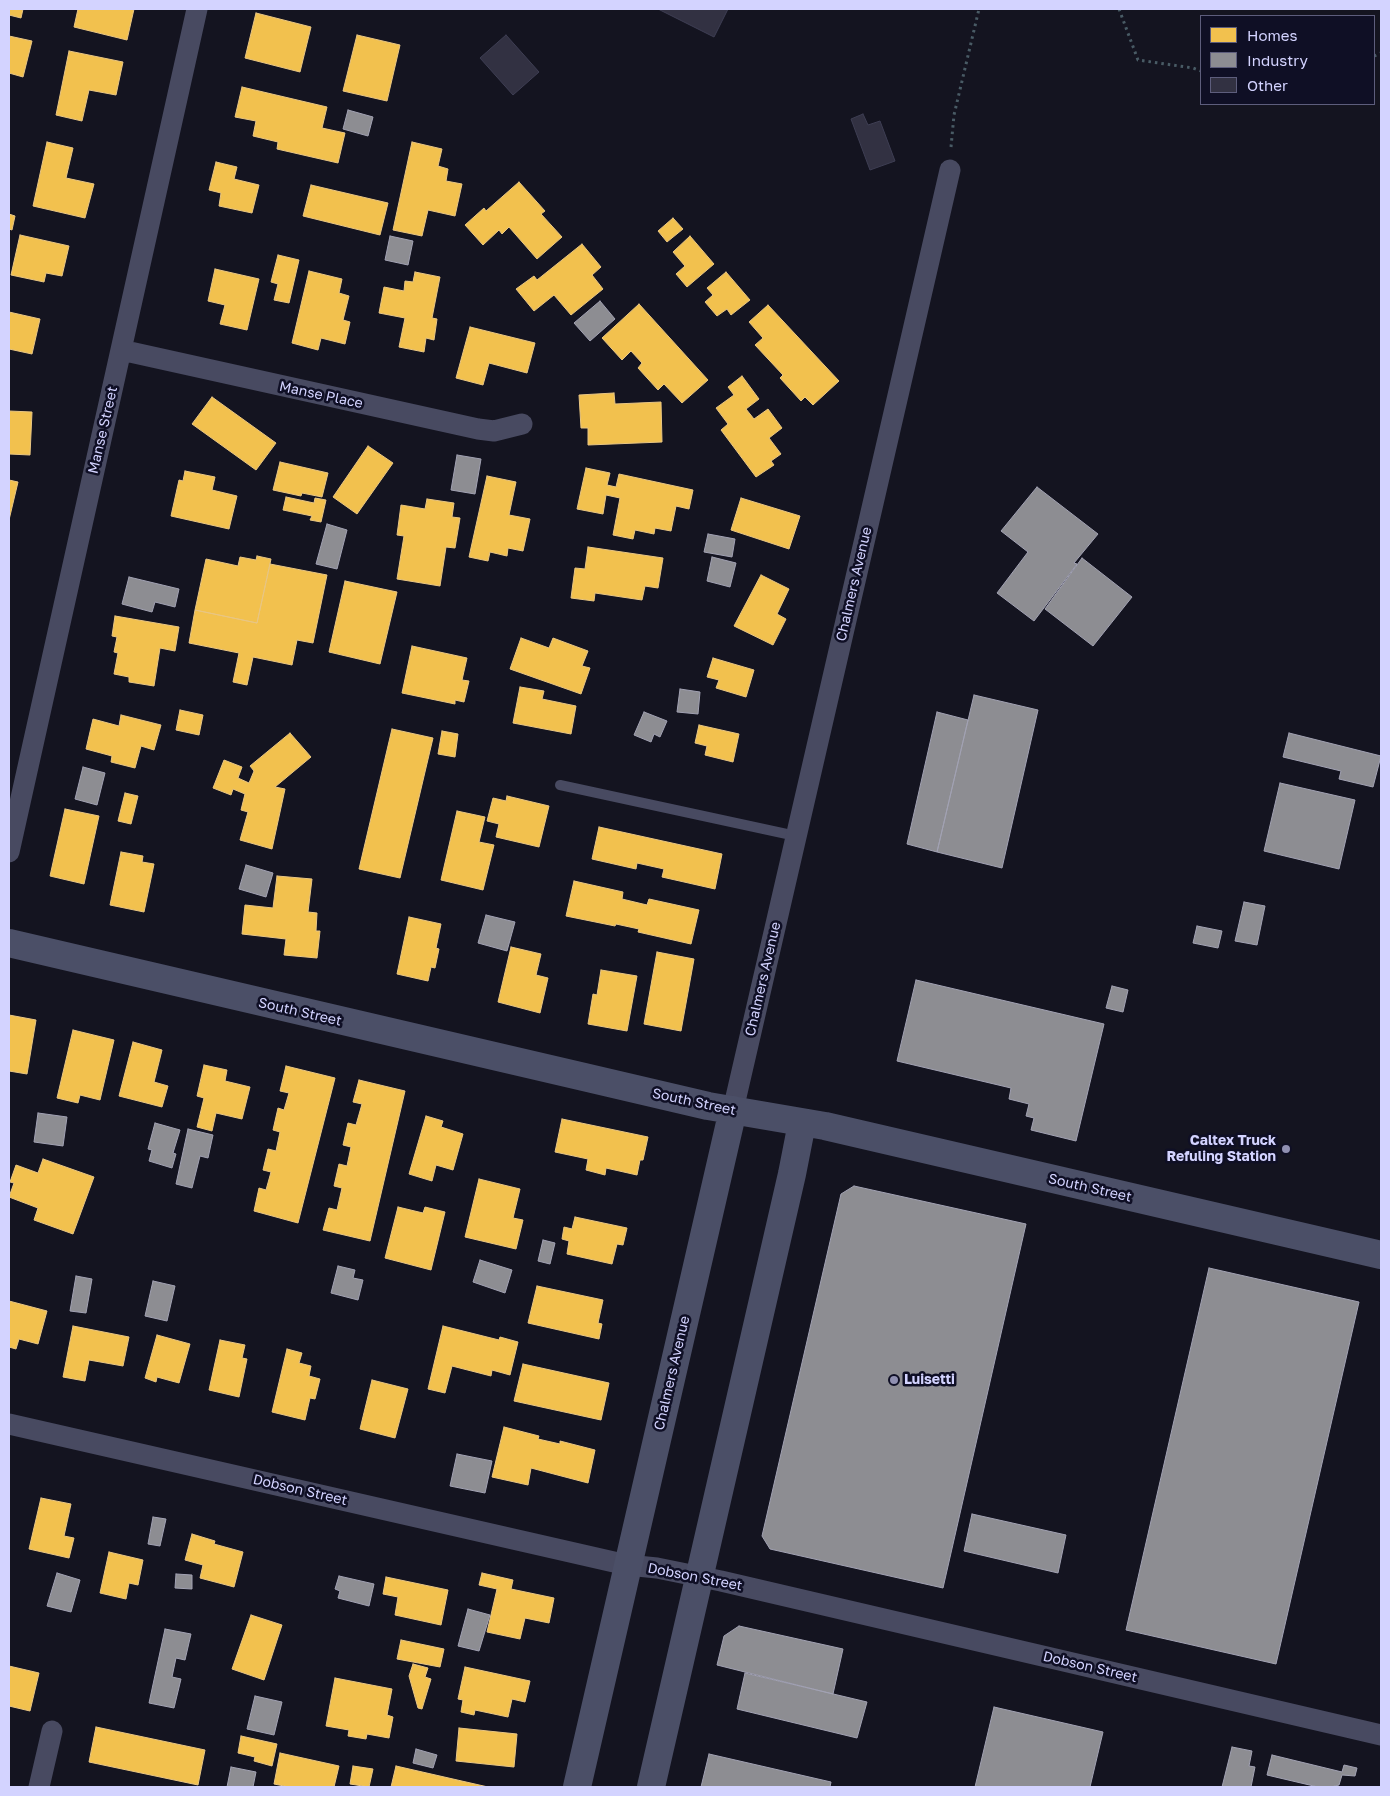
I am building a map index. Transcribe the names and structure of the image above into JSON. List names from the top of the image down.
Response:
{
  "streets": {
    "street": [
      "Manse Place",
      "Manse Street",
      "Chalmers Avenue",
      "South Street",
      "Dobson Street"
    ]
  },
  "crossings": [
    ["Manse Place", "Manse Street"],
    ["Chalmers Avenue", "South Street"],
    ["Chalmers Avenue", "Dobson Street"]
  ],
  "places": ["Caltex Truck Refuling Station", "Luisetti"],
  "legend": ["Homes", "Industry", "Other"]
}
